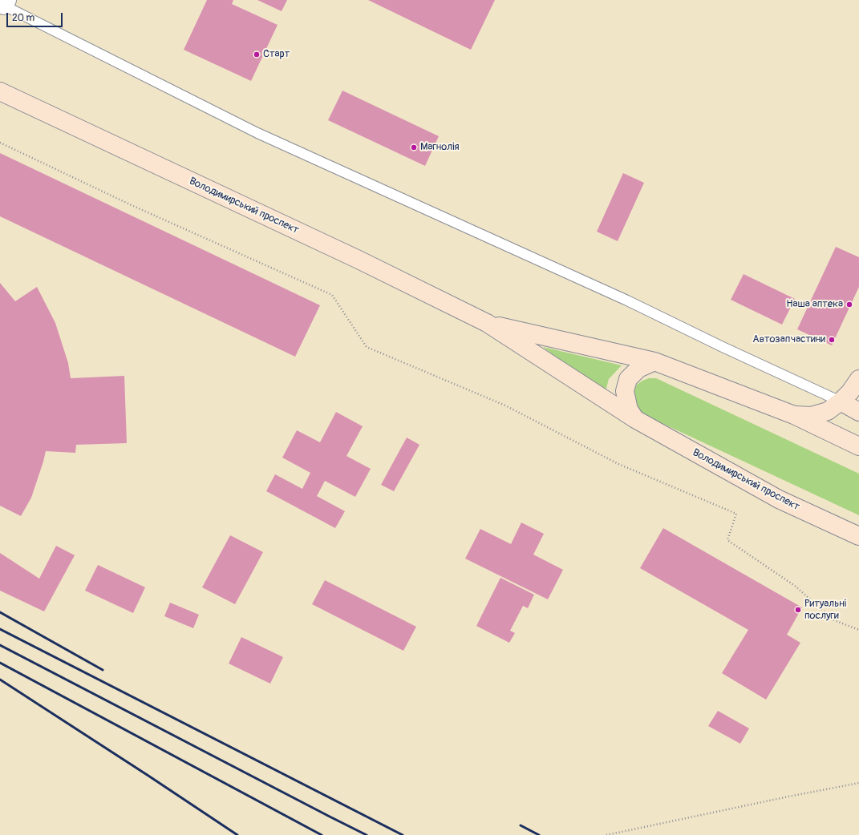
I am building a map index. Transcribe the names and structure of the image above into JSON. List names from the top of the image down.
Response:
{
  "streets": {
    "main road": ["Володимирський проспект"]
  },
  "places": [
    "Старт",
    "Магнолія",
    "Наша аптека",
    "Автозапчастини",
    "Ритуальні послуги"
  ],
  "scale_bar": "20 m"
}
